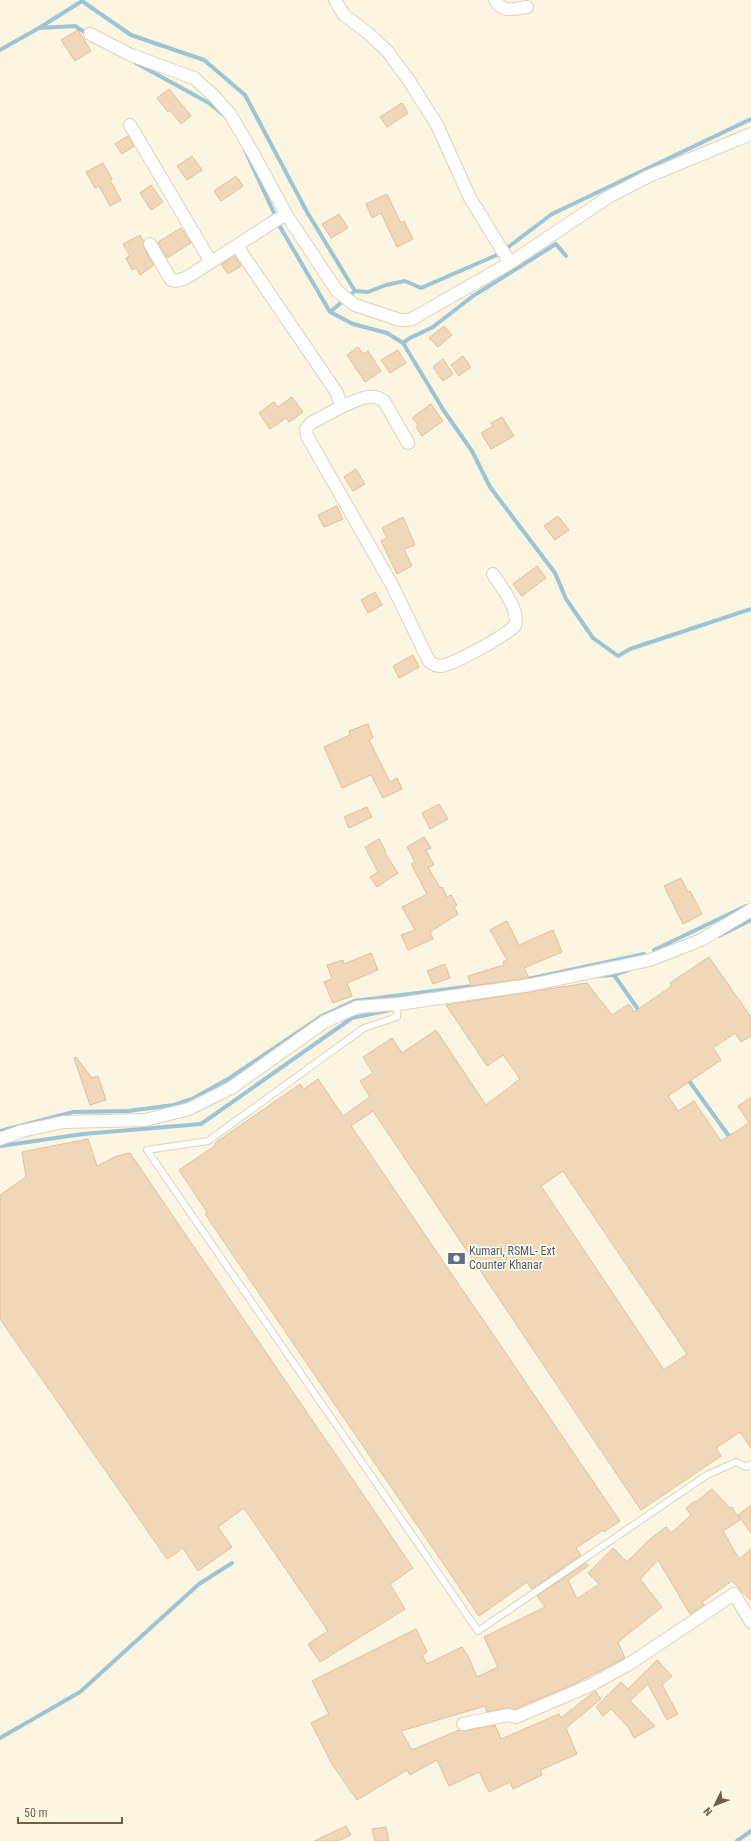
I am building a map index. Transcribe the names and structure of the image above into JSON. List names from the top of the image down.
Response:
{
  "places": {
    "bank": ["Kumari, RSML- Ext Counter Khanar"]
  },
  "scale_bar": "50 m",
  "north": "bottom left"
}
